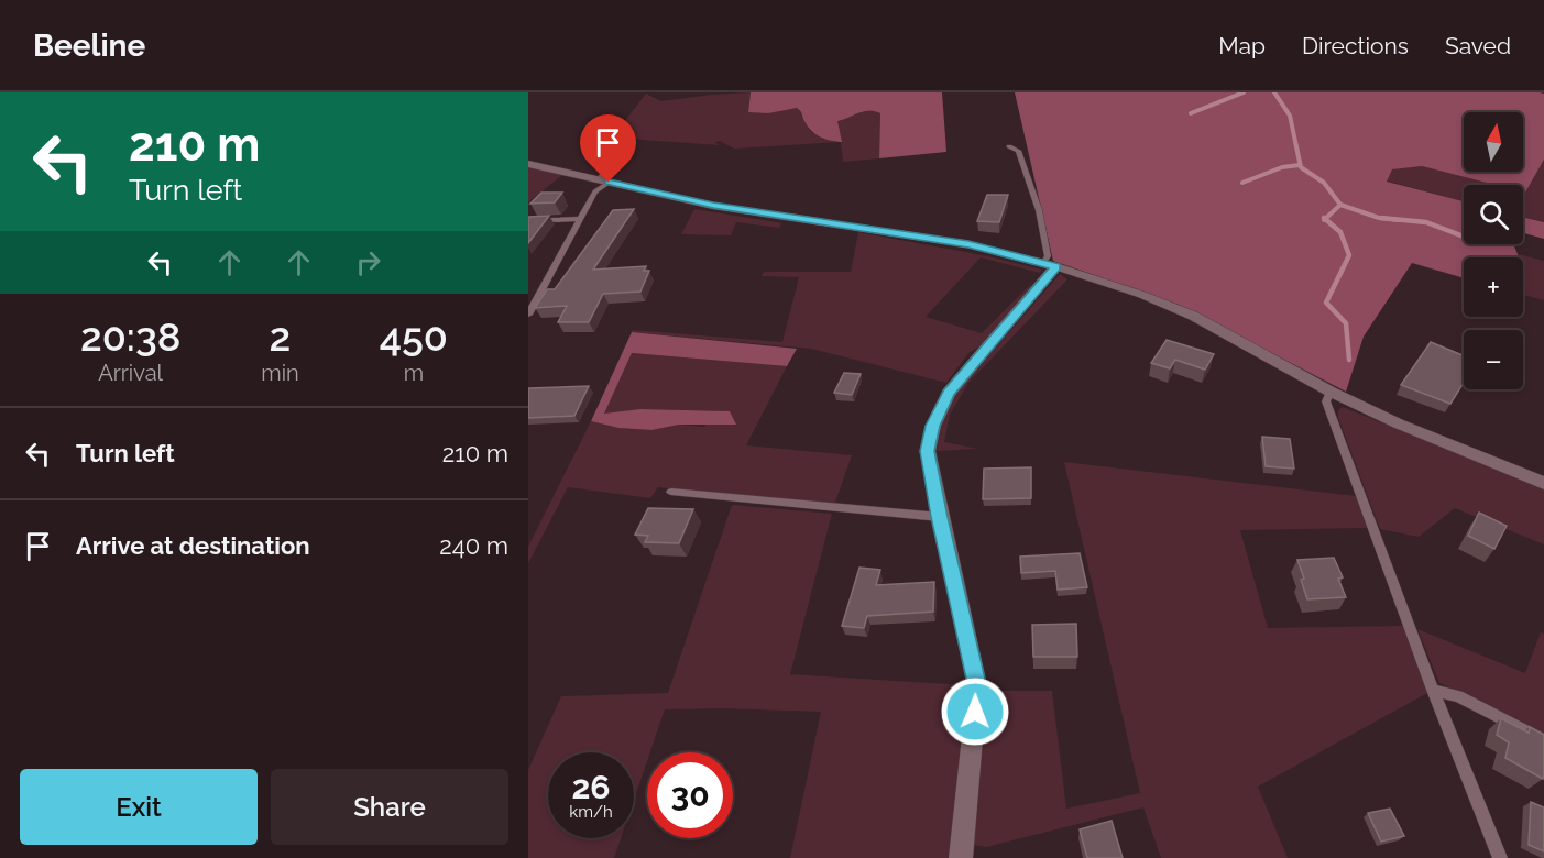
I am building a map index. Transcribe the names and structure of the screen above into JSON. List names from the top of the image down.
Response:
{
  "north": "top",
  "page": {
    "header": "Beeline",
    "nav": ["Map", "Directions", "Saved"],
    "turn": ["210 m", "Turn left"],
    "map_buttons": ["+", "−"],
    "eta": [
      "20:38",
      "Arrival",
      "2",
      "min",
      "450",
      "m"
    ],
    "list": [
      {
        "name": "Turn left",
        "value": "210 m"
      },
      {
        "name": "Arrive at destination",
        "value": "240 m"
      }
    ],
    "speed": "26 km/h",
    "limit": "30",
    "buttons": ["Exit", "Share"]
  }
}
